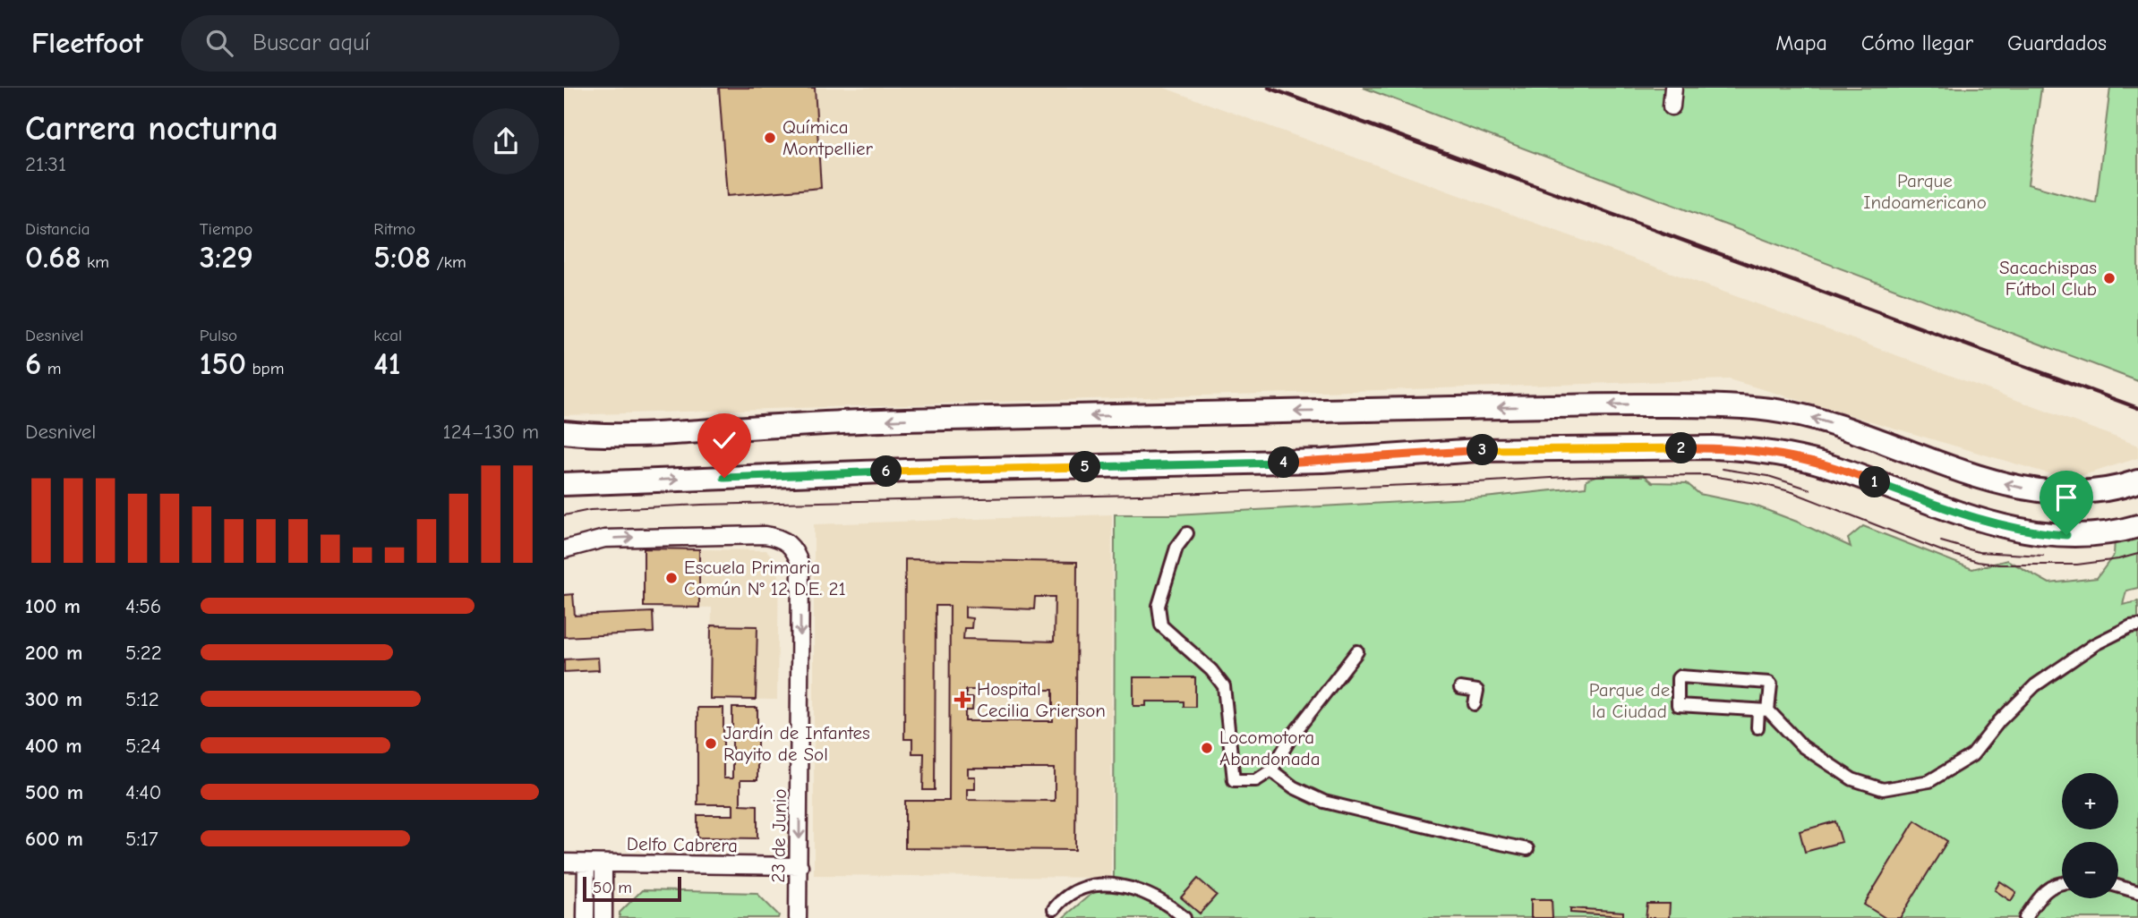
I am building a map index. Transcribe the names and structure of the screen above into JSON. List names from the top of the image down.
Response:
{
  "streets": {
    "street": ["23 de Junio", "Delfo Cabrera"]
  },
  "crossings": [
    ["23 de Junio", "Delfo Cabrera"]
  ],
  "parks": ["Parque Indoamericano", "Parque de la Ciudad"],
  "places": {
    "other": [
      "Química Montpellier",
      "Sacachispas Fútbol Club",
      "Escuela Primaria Común N° 12 D.E. 21",
      "Jardín de Infantes Rayito de Sol",
      "Locomotora Abandonada"
    ],
    "health": ["Hospital Cecilia Grierson"]
  },
  "scale_bar": "50 m",
  "page": {
    "header": "Fleetfoot",
    "search": "Buscar aquí",
    "nav": ["Mapa", "Cómo llegar", "Guardados"],
    "heading": ["Carrera nocturna", "21:31"],
    "stats": [
      ["Distancia", "0.68 km"],
      ["Tiempo", "3:29"],
      ["Ritmo", "5:08 /km"],
      ["Desnivel", "6 m"],
      ["Pulso", "150 bpm"],
      ["kcal", "41"]
    ],
    "chart": ["Desnivel", "124–130 m"],
    "pins": [
      "2",
      "3",
      "4",
      "5",
      "6",
      "1"
    ],
    "list": [
      {
        "name": "100 m",
        "note": "4:56"
      },
      {
        "name": "200 m",
        "note": "5:22"
      },
      {
        "name": "300 m",
        "note": "5:12"
      },
      {
        "name": "400 m",
        "note": "5:24"
      },
      {
        "name": "500 m",
        "note": "4:40"
      },
      {
        "name": "600 m",
        "note": "5:17"
      }
    ],
    "map_buttons": ["+", "−"],
    "scale": "50 m"
  }
}
